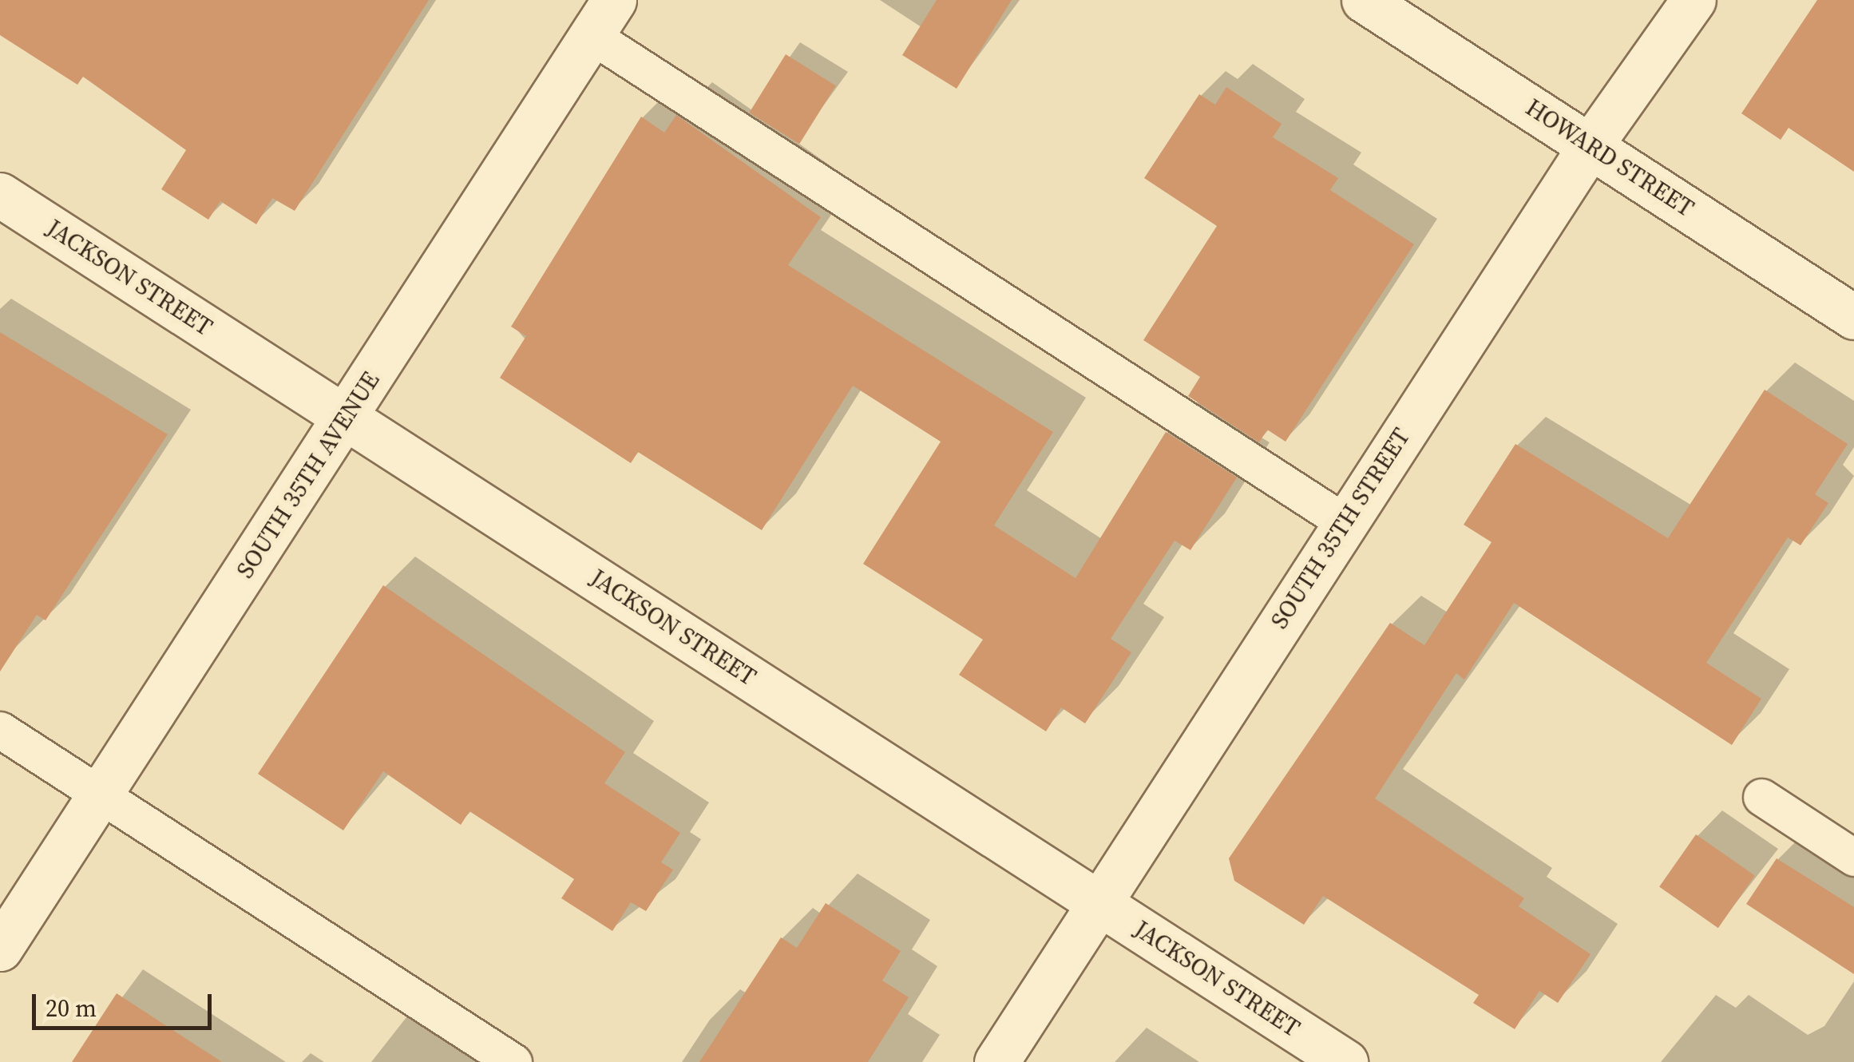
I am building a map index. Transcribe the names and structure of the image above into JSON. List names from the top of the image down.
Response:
{
  "streets": {
    "street": [
      "HOWARD STREET",
      "JACKSON STREET",
      "SOUTH 35TH AVENUE",
      "SOUTH 35TH STREET"
    ]
  },
  "crossings": [
    ["HOWARD STREET", "SOUTH 35TH STREET"],
    ["JACKSON STREET", "SOUTH 35TH AVENUE"],
    ["JACKSON STREET", "SOUTH 35TH STREET"]
  ],
  "scale_bar": "20 m"
}
